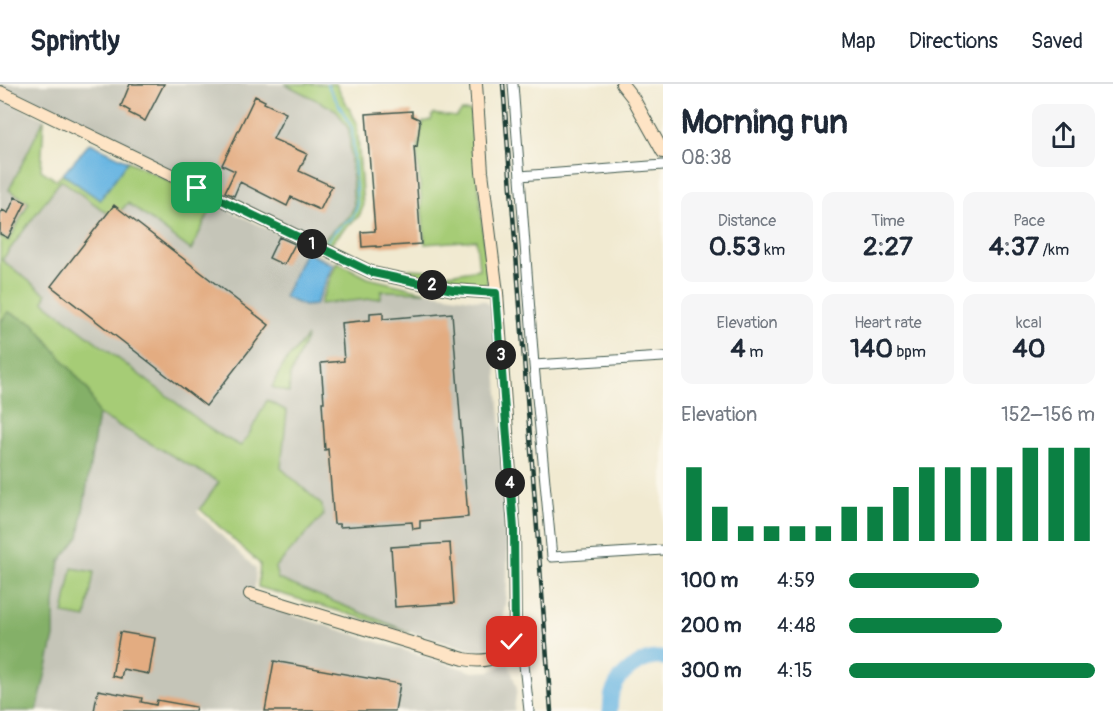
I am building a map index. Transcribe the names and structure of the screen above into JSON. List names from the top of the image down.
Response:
{
  "page": {
    "header": "Sprintly",
    "nav": ["Map", "Directions", "Saved"],
    "heading": ["Morning run", "08:38"],
    "stats": [
      ["Distance", "0.53 km"],
      ["Time", "2:27"],
      ["Pace", "4:37 /km"],
      ["Elevation", "4 m"],
      ["Heart rate", "140 bpm"],
      ["kcal", "40"]
    ],
    "pins": [
      "1",
      "2",
      "3",
      "4"
    ],
    "chart": ["Elevation", "152–156 m"],
    "list": [
      {
        "name": "100 m",
        "note": "4:59"
      },
      {
        "name": "200 m",
        "note": "4:48"
      },
      {
        "name": "300 m",
        "note": "4:15"
      }
    ]
  }
}
